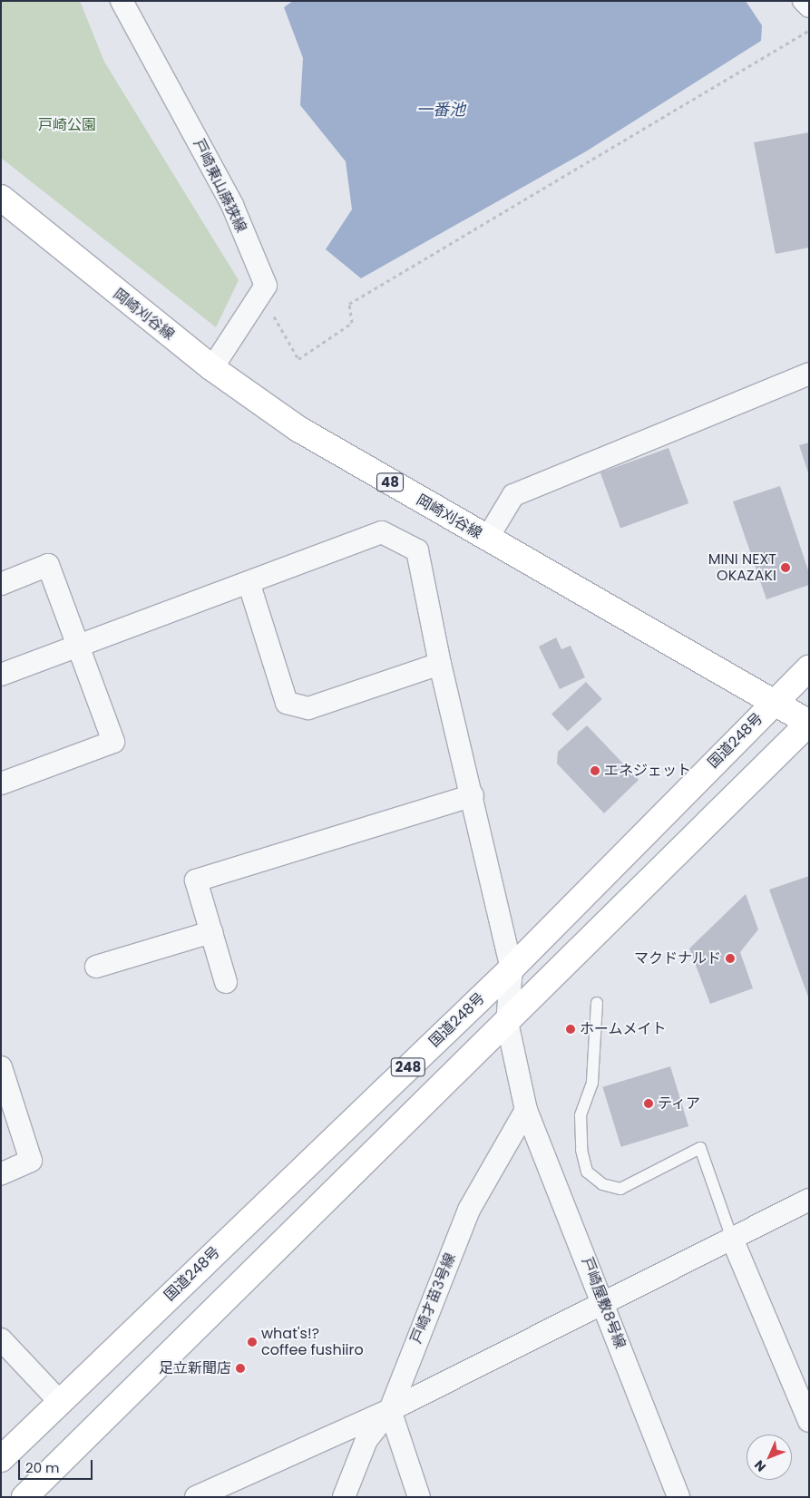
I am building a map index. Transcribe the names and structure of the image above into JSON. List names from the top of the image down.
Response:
{
  "streets": {
    "main road": [
      "岡崎刈谷線",
      "48",
      "国道248号",
      "248"
    ],
    "street": ["戸崎東山藤狭線", "戸崎才苗3号線", "戸崎屋敷8号線"]
  },
  "crossings": [
    ["岡崎刈谷線", "国道248号"],
    ["岡崎刈谷線", "248"],
    ["国道248号", "戸崎屋敷8号線"],
    ["248", "戸崎屋敷8号線"],
    ["戸崎才苗3号線", "戸崎屋敷8号線"]
  ],
  "water": ["一番池"],
  "parks": ["戸崎公園"],
  "places": [
    "MINI NEXT OKAZAKI",
    "エネジェット",
    "マクドナルド",
    "ホームメイト",
    "ティア",
    "what's!? coffee fushiiro",
    "足立新聞店"
  ],
  "scale_bar": "20 m",
  "north": "bottom left"
}
